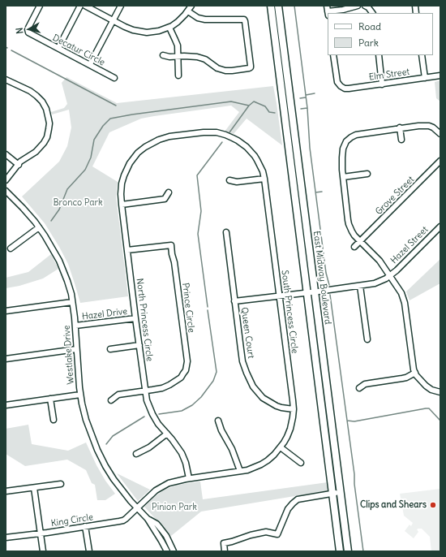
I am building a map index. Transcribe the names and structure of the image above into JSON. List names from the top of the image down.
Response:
{
  "streets": {
    "main road": ["East Midway Boulevard"],
    "street": [
      "Decatur Circle",
      "Elm Street",
      "Grove Street",
      "Hazel Street",
      "Prince Circle",
      "South Princess Circle",
      "Hazel Drive",
      "North Princess Circle",
      "Queen Court",
      "Westlake Drive",
      "King Circle"
    ]
  },
  "crossings": [
    ["Hazel Street", "East Midway Boulevard"],
    ["Hazel Street", "South Princess Circle"],
    ["Hazel Street", "Queen Court"],
    ["Prince Circle", "North Princess Circle"],
    ["South Princess Circle", "North Princess Circle"],
    ["South Princess Circle", "Queen Court"],
    ["South Princess Circle", "Westlake Drive"],
    ["South Princess Circle", "King Circle"],
    ["Hazel Drive", "North Princess Circle"],
    ["Hazel Drive", "Westlake Drive"],
    ["Westlake Drive", "King Circle"]
  ],
  "parks": ["Bronco Park", "Pinion Park"],
  "places": ["Clips and Shears"],
  "legend": ["Road", "Park"],
  "north": "left"
}
